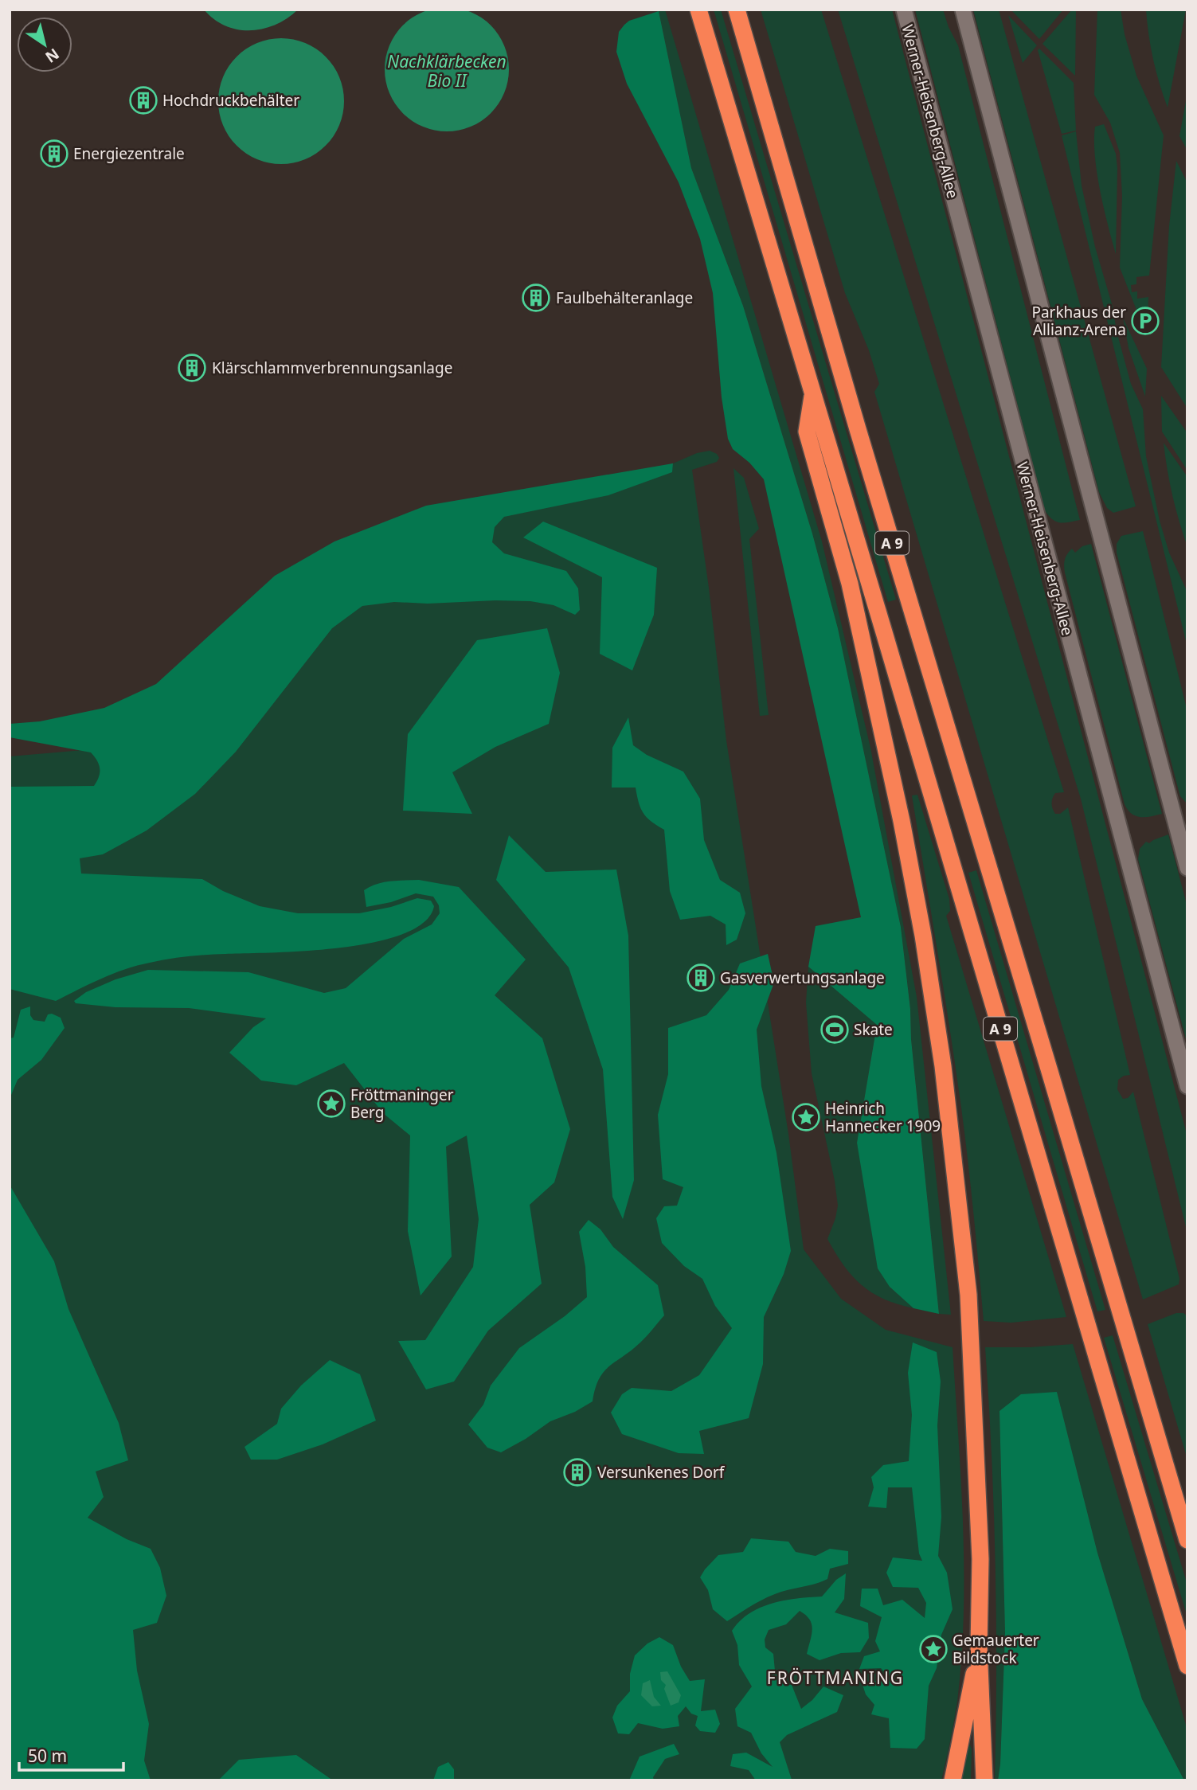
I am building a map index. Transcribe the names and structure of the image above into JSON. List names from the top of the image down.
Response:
{
  "streets": {
    "highway": ["A 9"],
    "street": ["Werner-Heisenberg-Allee"]
  },
  "districts": ["FRÖTTMANING"],
  "water": ["Nachklärbecken Bio II"],
  "places": {
    "building": [
      "Hochdruckbehälter",
      "Energiezentrale",
      "Faulbehälteranlage",
      "Klärschlammverbrennungsanlage",
      "Gasverwertungsanlage",
      "Versunkenes Dorf"
    ],
    "parking": ["Parkhaus der Allianz-Arena"],
    "sports": ["Skate"],
    "place": ["Fröttmaninger Berg", "Heinrich Hannecker 1909", "Gemauerter Bildstock"]
  },
  "scale_bar": "50 m",
  "north": "bottom right"
}
